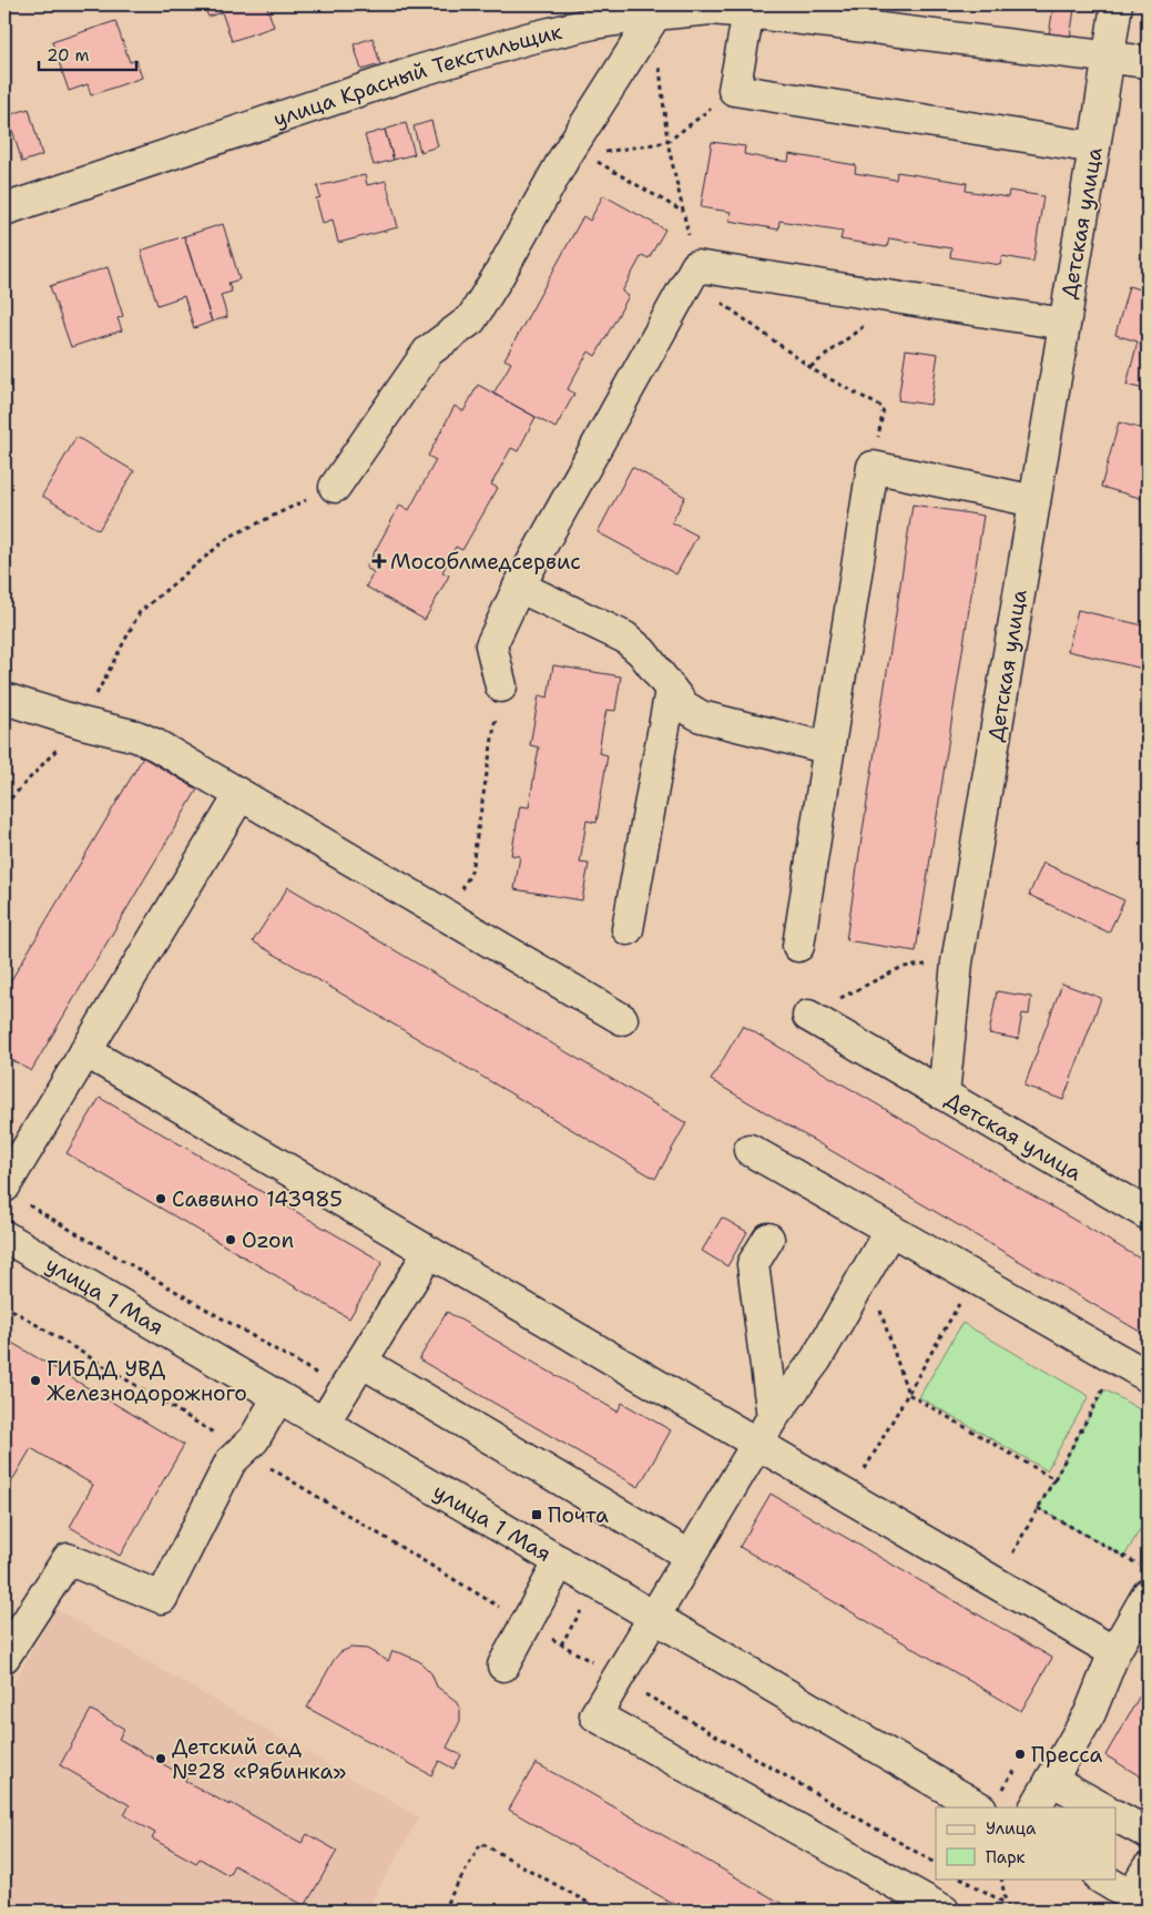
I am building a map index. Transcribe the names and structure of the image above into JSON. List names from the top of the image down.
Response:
{
  "streets": {
    "street": ["улица Красный Текстильщик", "Детская улица", "улица 1 Мая"]
  },
  "crossings": [
    ["улица Красный Текстильщик", "Детская улица"]
  ],
  "places": {
    "health": ["Мособлмедсервис"],
    "other": [
      "Саввино 143985",
      "Ozon",
      "ГИБДД УВД Железнодорожного",
      "Пресса",
      "Детский сад №28 «Рябинка»"
    ],
    "transit": ["Почта"]
  },
  "legend": ["Улица", "Парк"],
  "scale_bar": "20 m"
}
